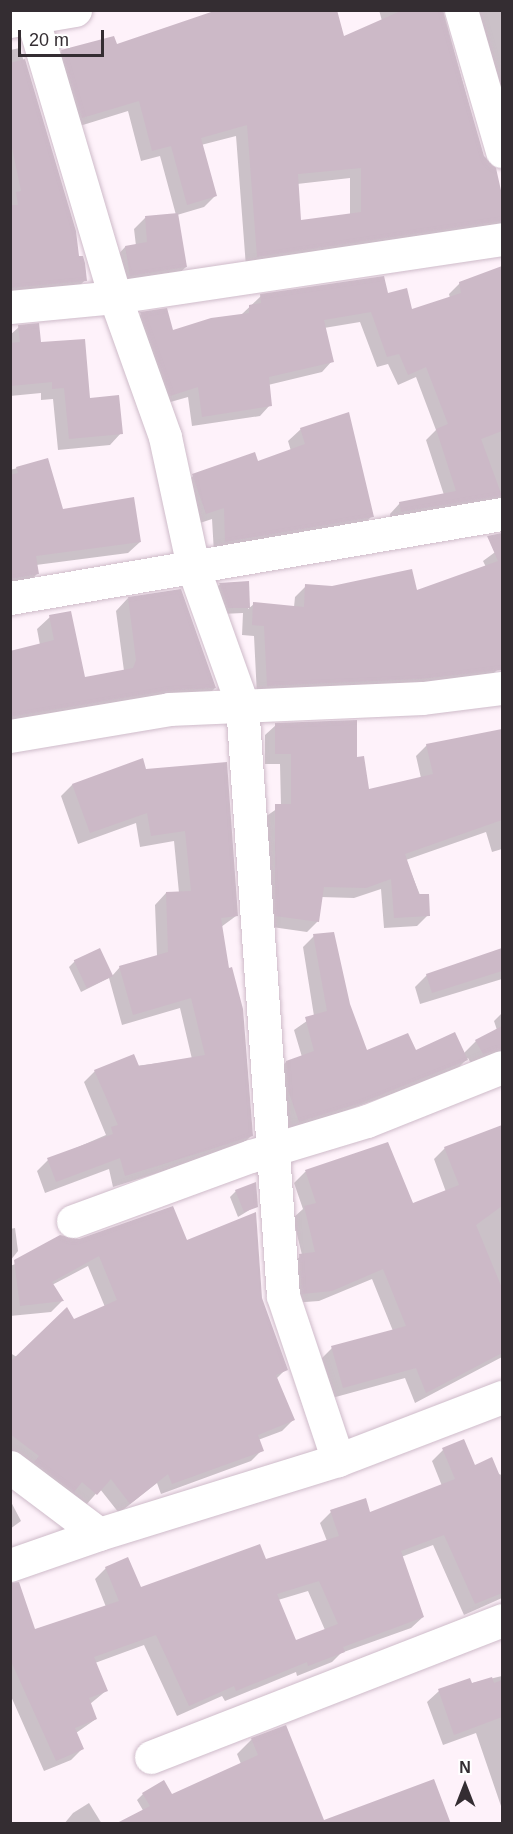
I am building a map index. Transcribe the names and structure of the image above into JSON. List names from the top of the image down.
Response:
{
  "scale_bar": "20 m",
  "north": "top"
}
